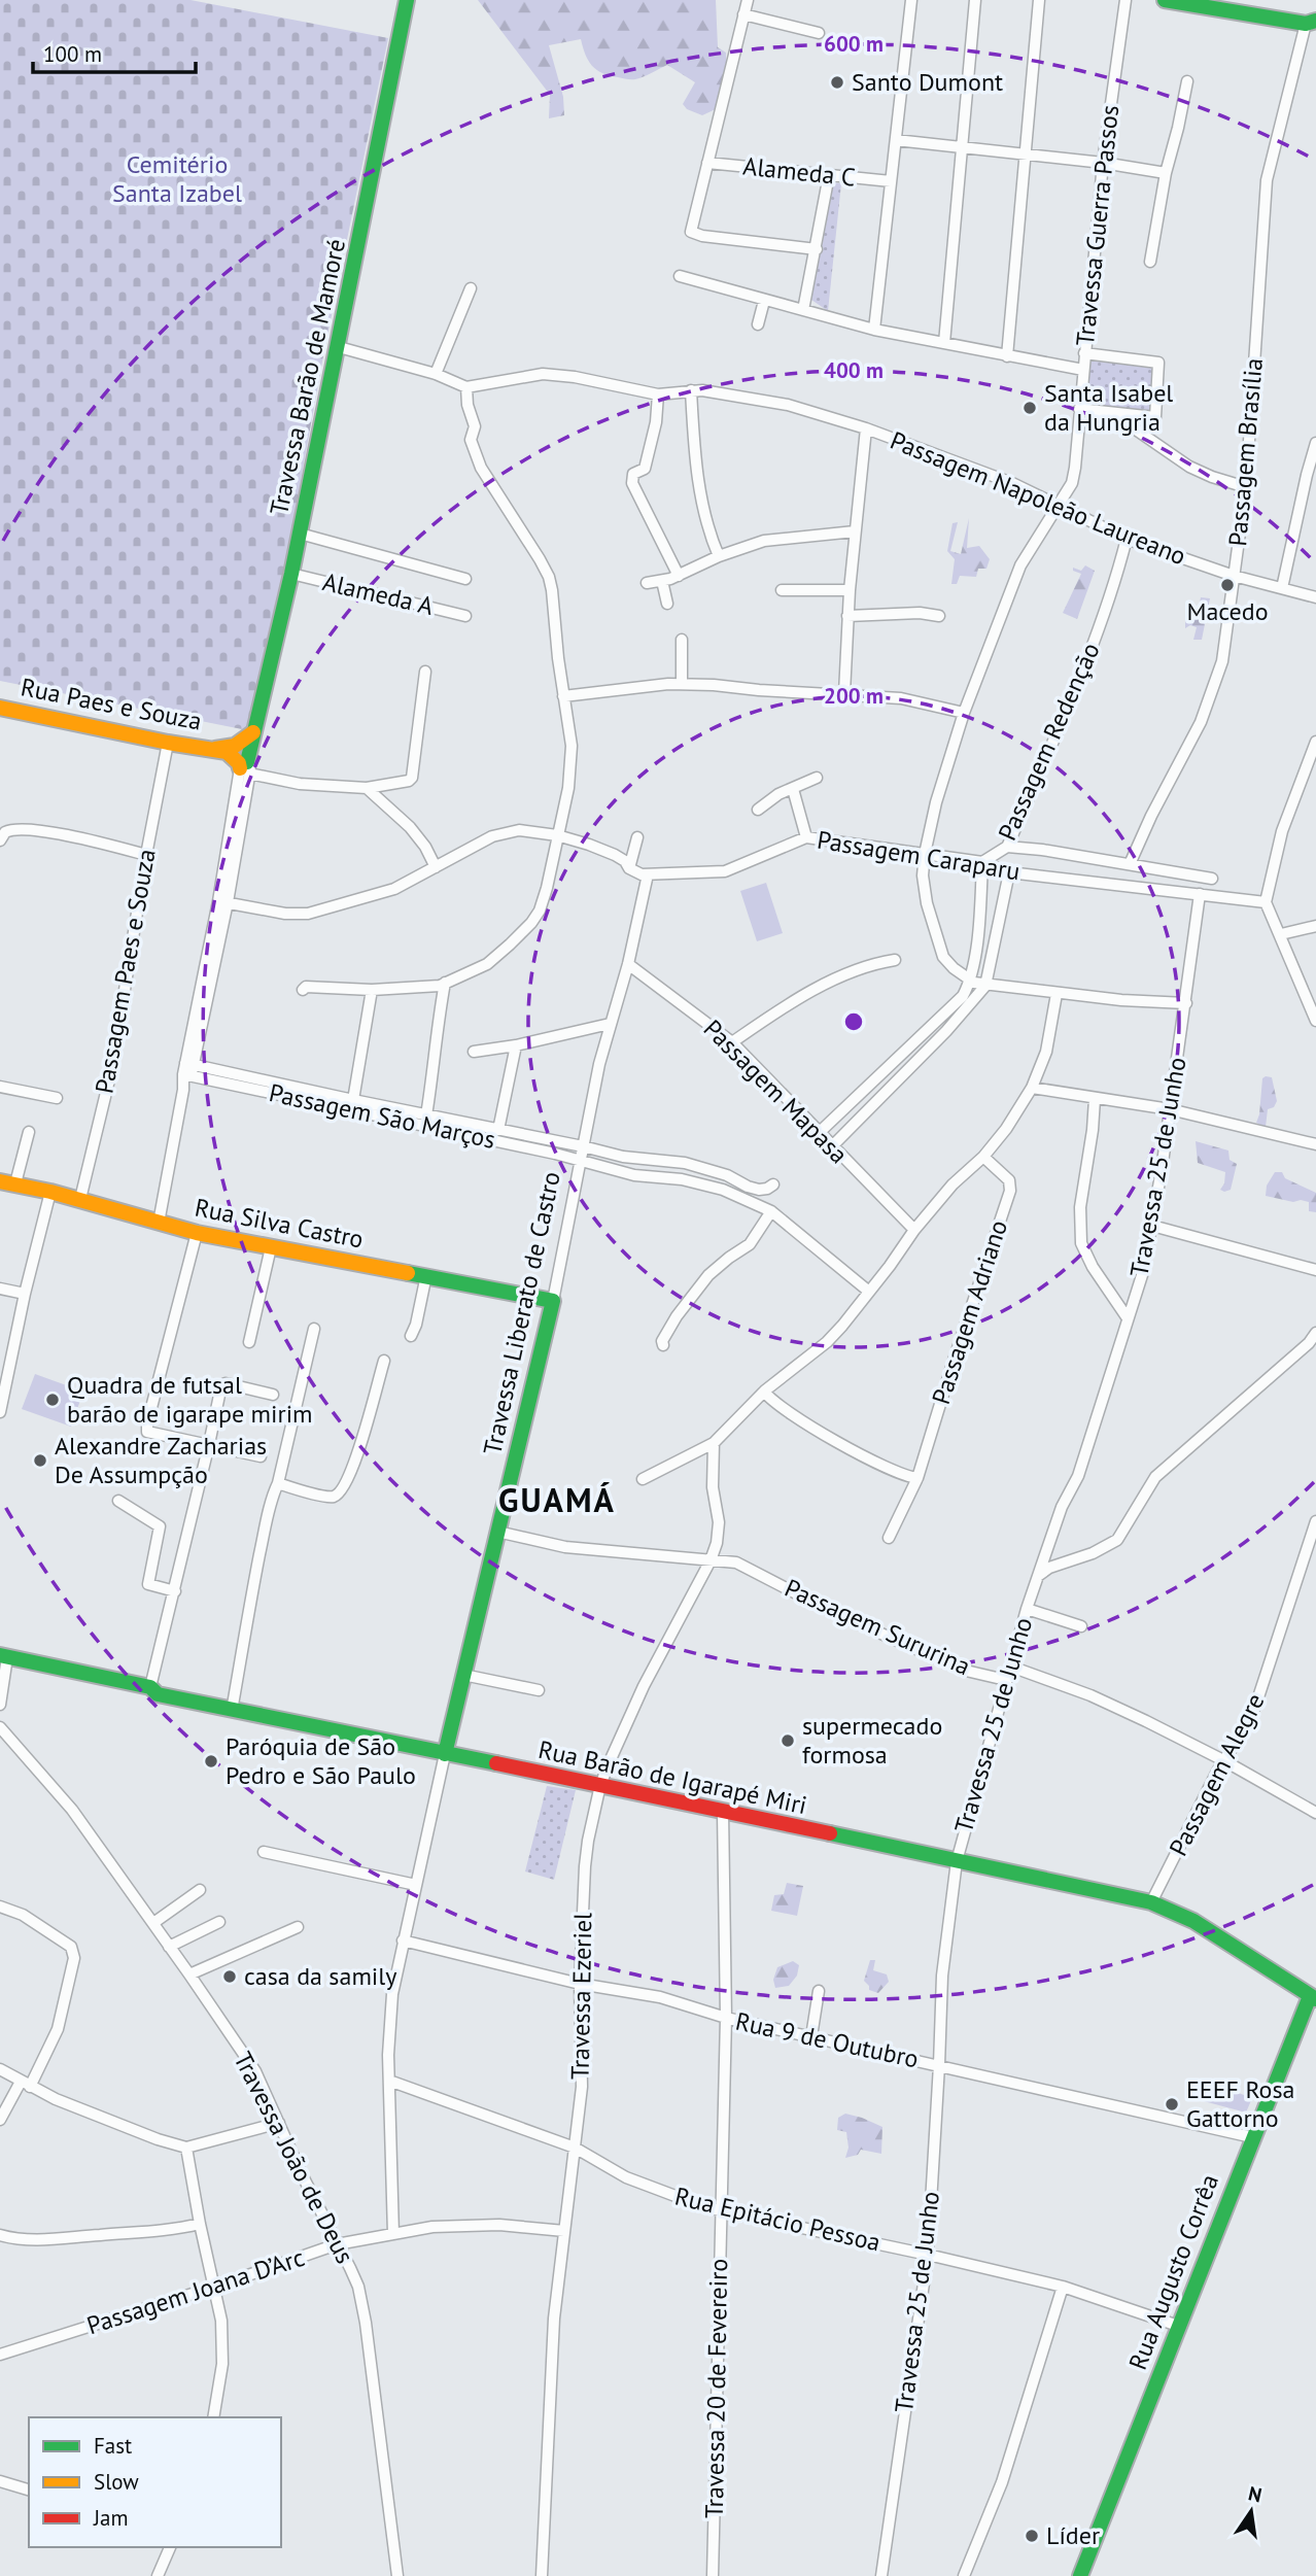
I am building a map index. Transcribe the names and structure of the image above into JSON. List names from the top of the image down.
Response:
{
  "streets": {
    "street": [
      "Alameda C",
      "Travessa Guerra Passos",
      "Travessa Barão de Mamoré",
      "Passagem Brasília",
      "Passagem Napoleão Laureano",
      "Alameda A",
      "Rua Paes e Souza",
      "Passagem Redenção",
      "Passagem Caraparu",
      "Passagem Paes e Souza",
      "Passagem Mapasa",
      "Passagem São Marços",
      "Travessa 25 de Junho",
      "Rua Silva Castro",
      "Passagem Adriano",
      "Travessa Liberato de Castro",
      "Passagem Sururina",
      "Passagem Alegre",
      "Rua Barão de Igarapé Miri",
      "Travessa Ezeriel",
      "Rua 9 de Outubro",
      "Travessa João de Deus",
      "Rua Epitácio Pessoa",
      "Rua Augusto Corrêa",
      "Passagem Joana D’Arc",
      "Travessa 20 de Fevereiro"
    ]
  },
  "crossings": [
    ["Travessa Guerra Passos", "Passagem Napoleão Laureano"],
    ["Travessa Guerra Passos", "Passagem Redenção"],
    ["Travessa Guerra Passos", "Passagem Caraparu"],
    ["Travessa Barão de Mamoré", "Alameda A"],
    ["Travessa Barão de Mamoré", "Rua Paes e Souza"],
    ["Travessa Barão de Mamoré", "Passagem Caraparu"],
    ["Travessa Barão de Mamoré", "Passagem São Marços"],
    ["Travessa Barão de Mamoré", "Rua Silva Castro"],
    ["Passagem Brasília", "Passagem Napoleão Laureano"],
    ["Passagem Brasília", "Passagem Caraparu"],
    ["Passagem Napoleão Laureano", "Passagem Redenção"],
    ["Rua Paes e Souza", "Passagem Paes e Souza"],
    ["Passagem Redenção", "Passagem Caraparu"],
    ["Passagem Caraparu", "Travessa 25 de Junho"],
    ["Passagem Caraparu", "Travessa Liberato de Castro"],
    ["Passagem Paes e Souza", "Rua Silva Castro"],
    ["Passagem Mapasa", "Travessa Liberato de Castro"],
    ["Passagem São Marços", "Travessa Liberato de Castro"],
    ["Travessa 25 de Junho", "Passagem Sururina"],
    ["Travessa 25 de Junho", "Rua Barão de Igarapé Miri"],
    ["Travessa 25 de Junho", "Rua 9 de Outubro"],
    ["Travessa 25 de Junho", "Rua Epitácio Pessoa"],
    ["Rua Silva Castro", "Travessa Liberato de Castro"],
    ["Travessa Liberato de Castro", "Passagem Sururina"],
    ["Travessa Liberato de Castro", "Rua Barão de Igarapé Miri"],
    ["Travessa Liberato de Castro", "Rua 9 de Outubro"],
    ["Travessa Liberato de Castro", "Rua Epitácio Pessoa"],
    ["Travessa Liberato de Castro", "Passagem Joana D’Arc"],
    ["Passagem Sururina", "Passagem Alegre"],
    ["Passagem Sururina", "Travessa Ezeriel"],
    ["Passagem Alegre", "Rua Barão de Igarapé Miri"],
    ["Rua Barão de Igarapé Miri", "Travessa Ezeriel"],
    ["Rua Barão de Igarapé Miri", "Rua Augusto Corrêa"],
    ["Rua Barão de Igarapé Miri", "Travessa 20 de Fevereiro"],
    ["Travessa Ezeriel", "Rua 9 de Outubro"],
    ["Travessa Ezeriel", "Rua Epitácio Pessoa"],
    ["Travessa Ezeriel", "Passagem Joana D’Arc"],
    ["Rua 9 de Outubro", "Rua Augusto Corrêa"],
    ["Rua 9 de Outubro", "Travessa 20 de Fevereiro"],
    ["Travessa João de Deus", "Passagem Joana D’Arc"],
    ["Rua Epitácio Pessoa", "Rua Augusto Corrêa"],
    ["Rua Epitácio Pessoa", "Travessa 20 de Fevereiro"]
  ],
  "districts": ["GUAMÁ"],
  "parks": ["Cemitério Santa Izabel"],
  "places": [
    "Santo Dumont",
    "Santa Isabel da Hungria",
    "Macedo",
    "Quadra de futsal barão de igarape mirim",
    "Alexandre Zacharias De Assumpção",
    "supermecado formosa",
    "Paróquia de São Pedro e São Paulo",
    "casa da samily",
    "EEEF Rosa Gattorno",
    "Líder"
  ],
  "legend": ["Fast", "Slow", "Jam"],
  "scale_bar": "100 m",
  "north": "top",
  "rings": ["600 m", "400 m", "200 m"]
}
